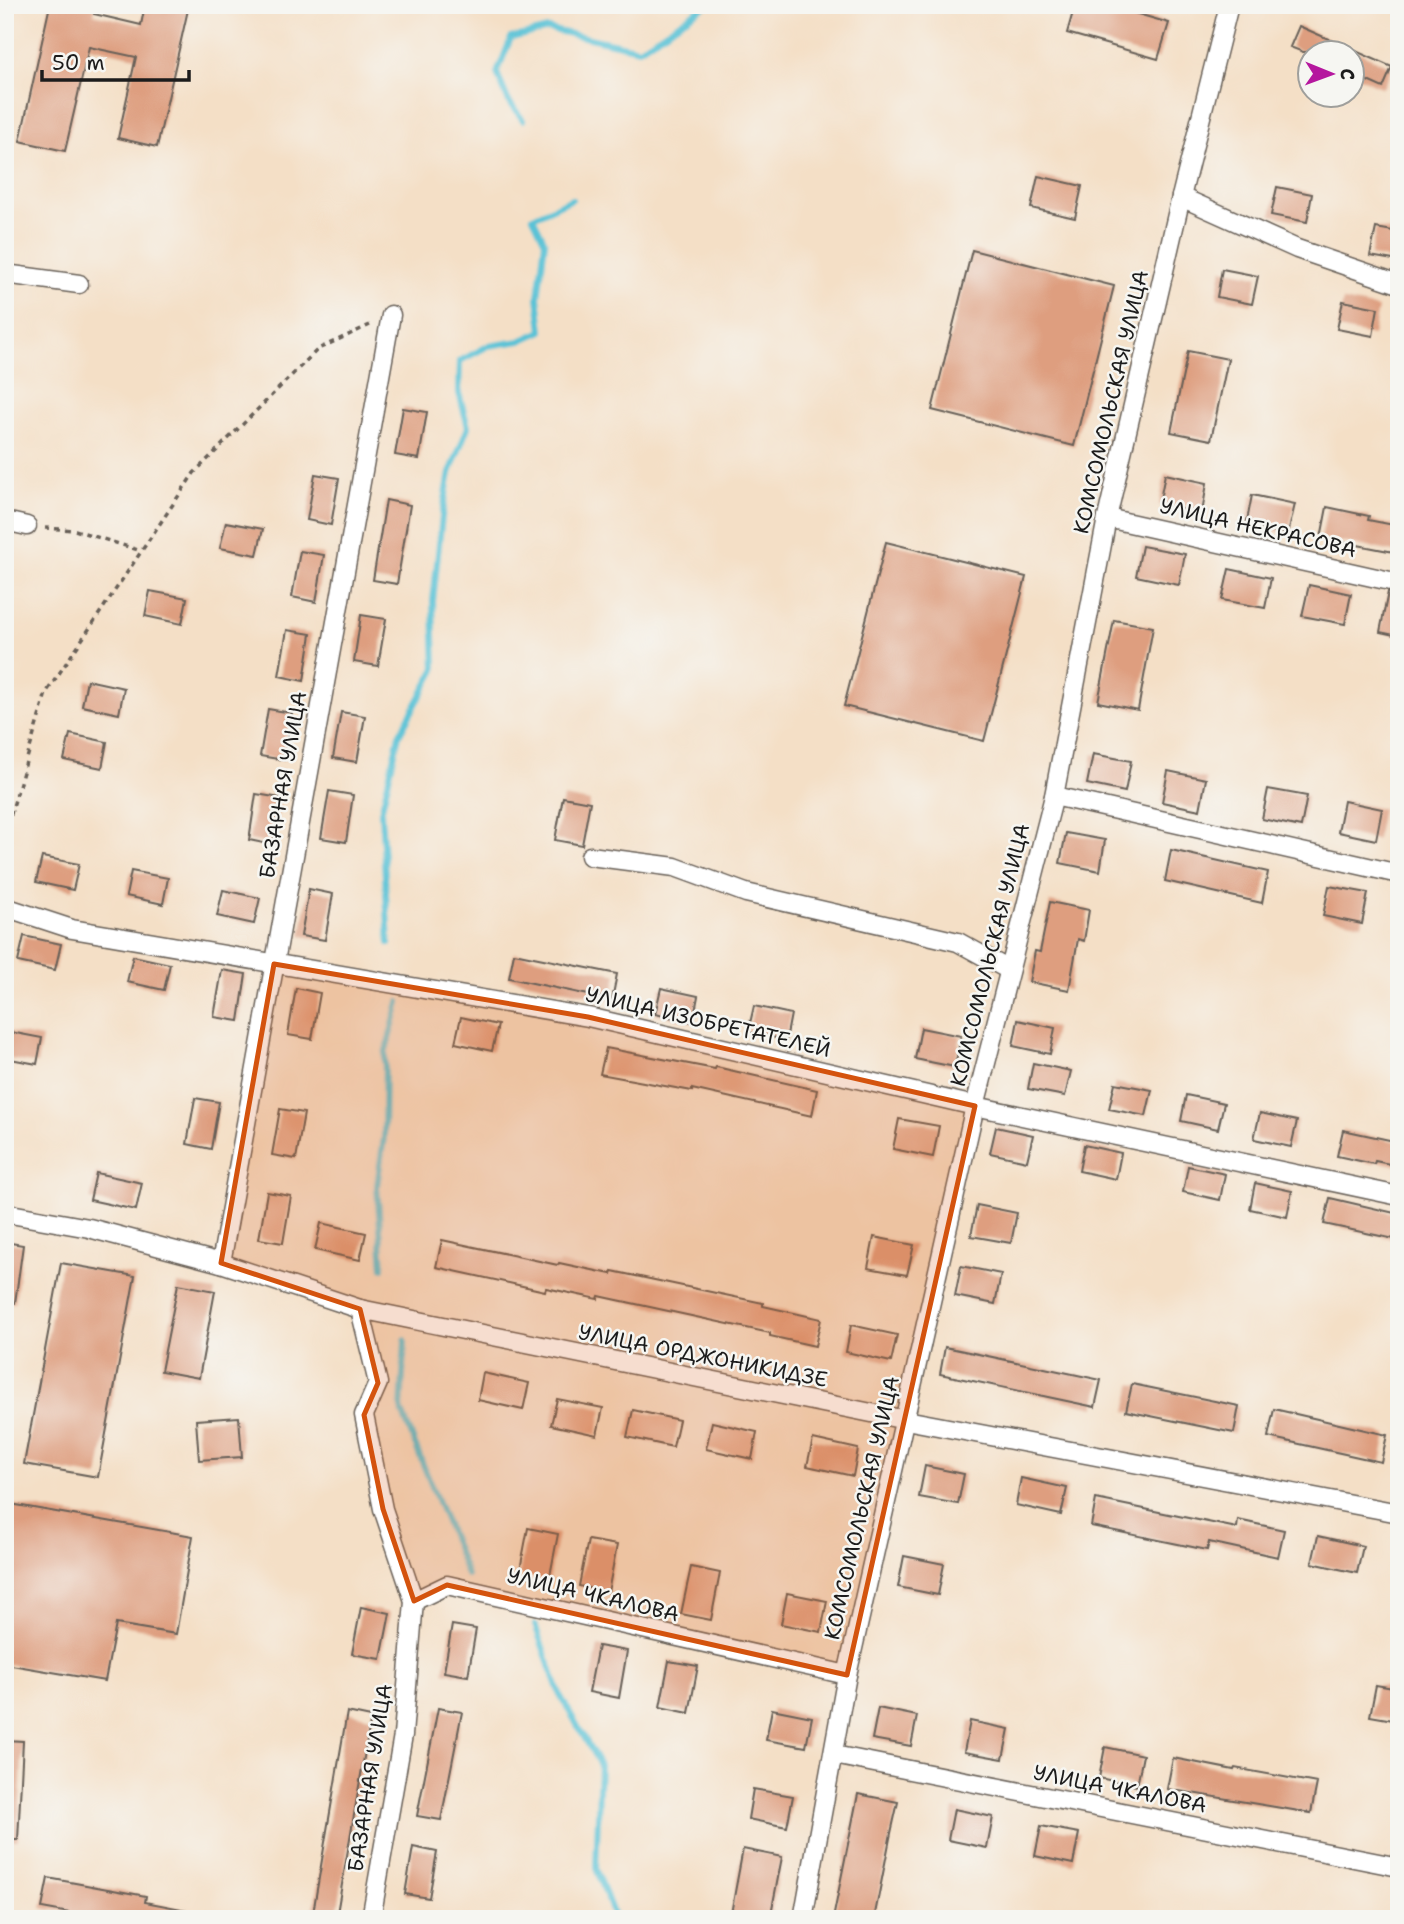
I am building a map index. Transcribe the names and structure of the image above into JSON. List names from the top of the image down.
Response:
{
  "streets": {
    "street": [
      "КОМСОМОЛЬСКАЯ УЛИЦА",
      "УЛИЦА НЕКРАСОВА",
      "БАЗАРНАЯ УЛИЦА",
      "УЛИЦА ИЗОБРЕТАТЕЛЕЙ",
      "УЛИЦА ОРДЖОНИКИДЗЕ",
      "УЛИЦА ЧКАЛОВА"
    ]
  },
  "crossings": [
    ["КОМСОМОЛЬСКАЯ УЛИЦА", "УЛИЦА НЕКРАСОВА"],
    ["КОМСОМОЛЬСКАЯ УЛИЦА", "УЛИЦА ИЗОБРЕТАТЕЛЕЙ"],
    ["КОМСОМОЛЬСКАЯ УЛИЦА", "УЛИЦА ОРДЖОНИКИДЗЕ"],
    ["КОМСОМОЛЬСКАЯ УЛИЦА", "УЛИЦА ЧКАЛОВА"],
    ["БАЗАРНАЯ УЛИЦА", "УЛИЦА ИЗОБРЕТАТЕЛЕЙ"],
    ["БАЗАРНАЯ УЛИЦА", "УЛИЦА ОРДЖОНИКИДЗЕ"],
    ["БАЗАРНАЯ УЛИЦА", "УЛИЦА ЧКАЛОВА"]
  ],
  "scale_bar": "50 m",
  "north": "right"
}
